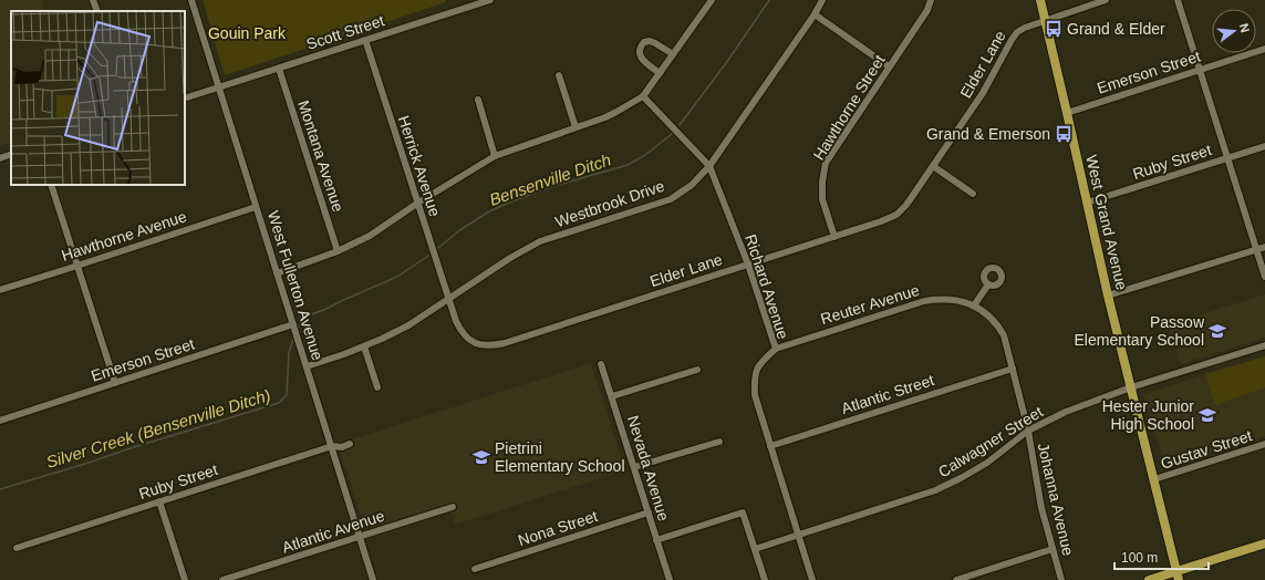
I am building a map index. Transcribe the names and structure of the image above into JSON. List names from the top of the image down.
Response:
{
  "streets": {
    "main road": ["West Grand Avenue"],
    "street": [
      "Scott Street",
      "Elder Lane",
      "Emerson Street",
      "Hawthorne Street",
      "Montana Avenue",
      "Ruby Street",
      "Herrick Avenue",
      "Westbrook Drive",
      "Hawthorne Avenue",
      "West Fullerton Avenue",
      "Richard Avenue",
      "Reuter Avenue",
      "Atlantic Street",
      "Calwagner Street",
      "Gustav Street",
      "Nevada Avenue",
      "Johanna Avenue",
      "Nona Street",
      "Atlantic Avenue"
    ]
  },
  "crossings": [
    ["Scott Street", "Montana Avenue"],
    ["Scott Street", "Herrick Avenue"],
    ["Scott Street", "West Fullerton Avenue"],
    ["Elder Lane", "Hawthorne Street"],
    ["Elder Lane", "Herrick Avenue"],
    ["Elder Lane", "Westbrook Drive"],
    ["Elder Lane", "West Grand Avenue"],
    ["Elder Lane", "Richard Avenue"],
    ["Emerson Street", "West Grand Avenue"],
    ["Emerson Street", "West Fullerton Avenue"],
    ["Ruby Street", "West Grand Avenue"],
    ["Ruby Street", "West Fullerton Avenue"],
    ["Herrick Avenue", "Westbrook Drive"],
    ["Westbrook Drive", "West Fullerton Avenue"],
    ["Westbrook Drive", "Richard Avenue"],
    ["West Grand Avenue", "Calwagner Street"],
    ["West Grand Avenue", "Gustav Street"],
    ["Hawthorne Avenue", "West Fullerton Avenue"],
    ["West Fullerton Avenue", "Atlantic Avenue"],
    ["Richard Avenue", "Reuter Avenue"],
    ["Richard Avenue", "Atlantic Street"],
    ["Richard Avenue", "Calwagner Street"],
    ["Reuter Avenue", "Johanna Avenue"],
    ["Atlantic Street", "Johanna Avenue"],
    ["Calwagner Street", "Johanna Avenue"],
    ["Nevada Avenue", "Nona Street"]
  ],
  "water": ["Bensenville Ditch", "Silver Creek (Bensenville Ditch)"],
  "parks": ["Gouin Park"],
  "places": {
    "bus stop": ["Grand & Elder", "Grand & Emerson"],
    "school or university": ["Passow Elementary School", "Hester Junior High School", "Pietrini Elementary School"]
  },
  "scale_bar": "100 m",
  "north": "right"
}
